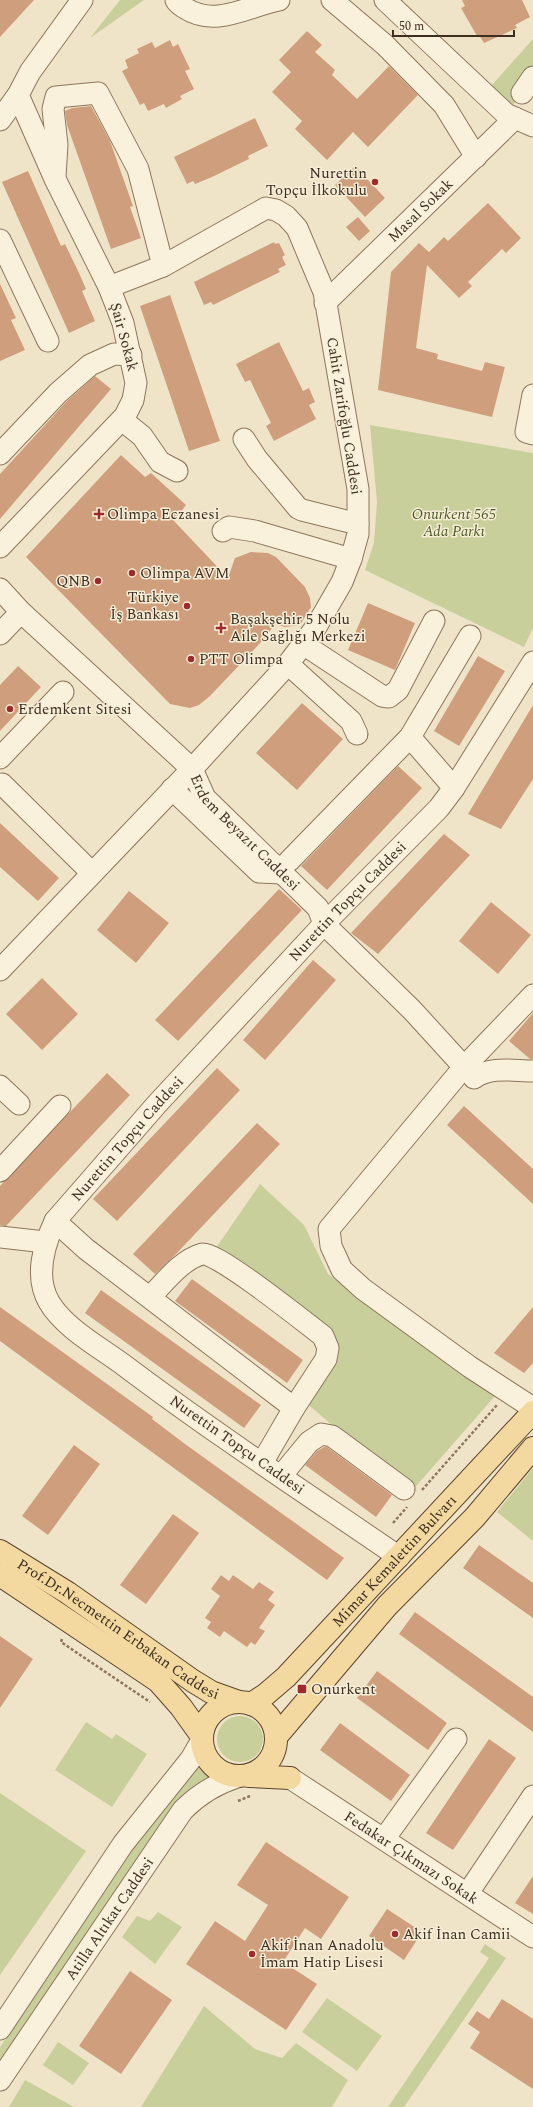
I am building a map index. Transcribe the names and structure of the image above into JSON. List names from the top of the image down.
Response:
{
  "streets": {
    "main road": ["Mimar Kemalettin Bulvarı", "Prof.Dr.Necmettin Erbakan Caddesi"],
    "street": [
      "Masal Sokak",
      "Şair Sokak",
      "Cahit Zarifoğlu Caddesi",
      "Erdem Beyazıt Caddesi",
      "Nurettin Topçu Caddesi",
      "Fedakar Çıkmazı Sokak",
      "Atilla Altıkat Caddesi"
    ]
  },
  "crossings": [
    ["Masal Sokak", "Cahit Zarifoğlu Caddesi"],
    ["Şair Sokak", "Cahit Zarifoğlu Caddesi"],
    ["Cahit Zarifoğlu Caddesi", "Erdem Beyazıt Caddesi"],
    ["Erdem Beyazıt Caddesi", "Nurettin Topçu Caddesi"],
    ["Nurettin Topçu Caddesi", "Mimar Kemalettin Bulvarı"],
    ["Mimar Kemalettin Bulvarı", "Prof.Dr.Necmettin Erbakan Caddesi"],
    ["Mimar Kemalettin Bulvarı", "Atilla Altıkat Caddesi"],
    ["Prof.Dr.Necmettin Erbakan Caddesi", "Atilla Altıkat Caddesi"]
  ],
  "parks": ["Onurkent 565 Ada Parkı"],
  "places": {
    "other": [
      "Nurettin Topçu İlkokulu",
      "Olimpa AVM",
      "QNB",
      "Türkiye İş Bankası",
      "PTT Olimpa",
      "Erdemkent Sitesi",
      "Akif İnan Camii",
      "Akif İnan Anadolu İmam Hatip Lisesi"
    ],
    "health": ["Olimpa Eczanesi", "Başakşehir 5 Nolu Aile Sağlığı Merkezi"],
    "transit": ["Onurkent"]
  },
  "scale_bar": "50 m"
}
